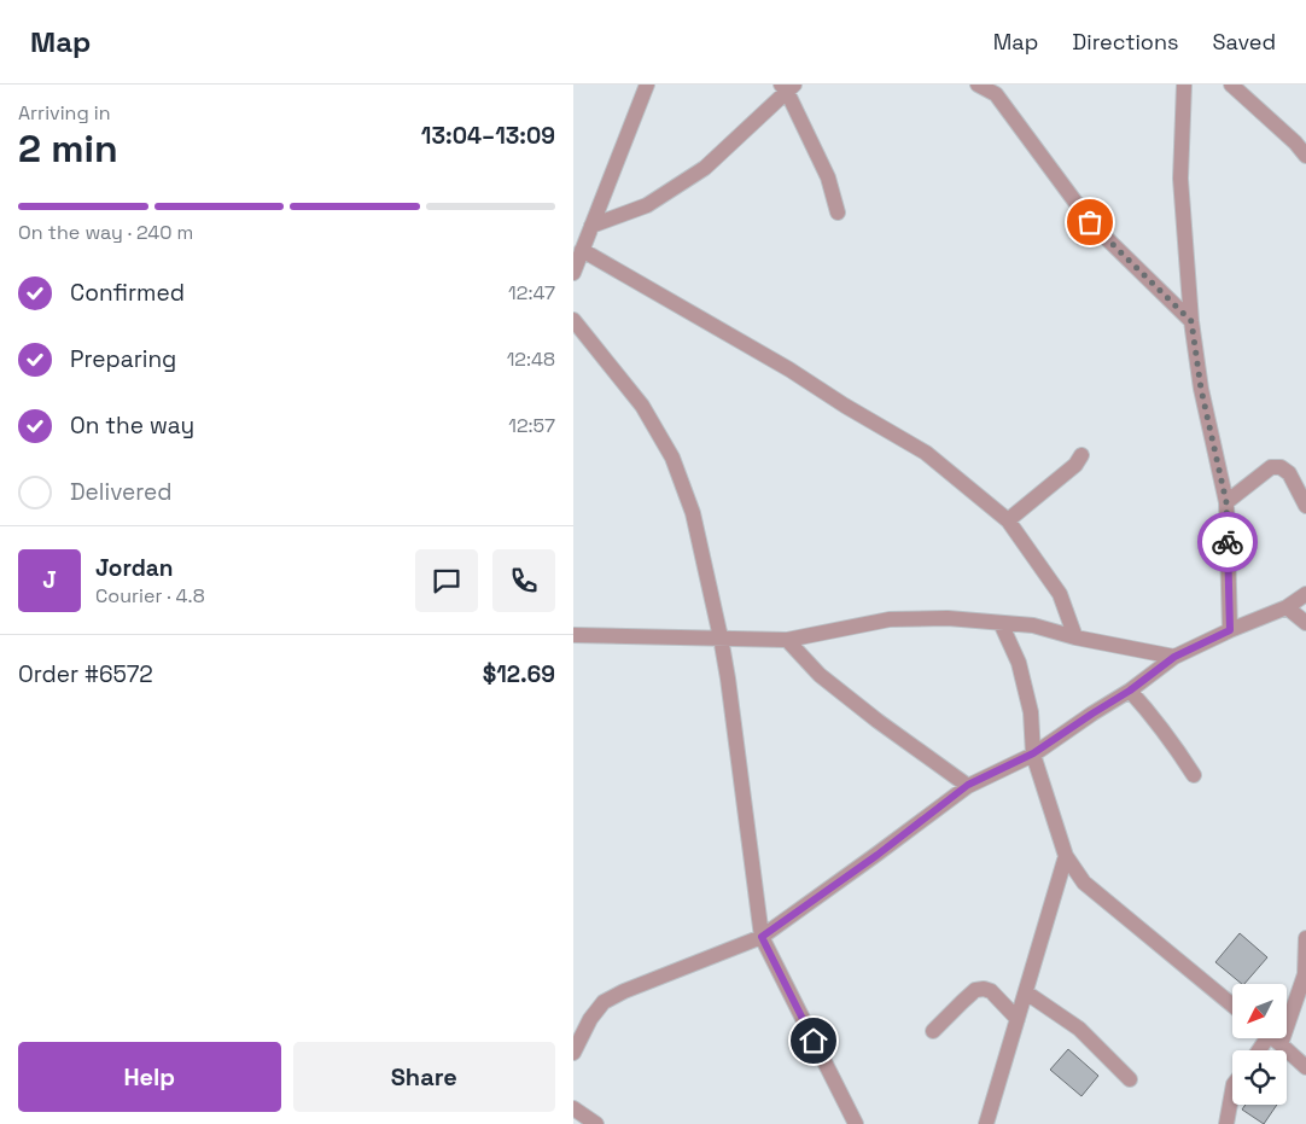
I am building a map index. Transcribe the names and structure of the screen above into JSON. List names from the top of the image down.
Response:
{
  "north": "bottom left",
  "page": {
    "header": "Map",
    "nav": ["Map", "Directions", "Saved"],
    "heading": ["2 min", "Arriving in", "13:04–13:09"],
    "panel": [
      "Jordan",
      "Courier · 4.8",
      "Order #6572",
      "$12.69"
    ],
    "bar": "On the way · 240 m",
    "list": [
      ["Confirmed", "12:47"],
      ["Preparing", "12:48"],
      ["On the way", "12:57"],
      "Delivered"
    ],
    "round": "J",
    "buttons": ["Help", "Share"]
  }
}
